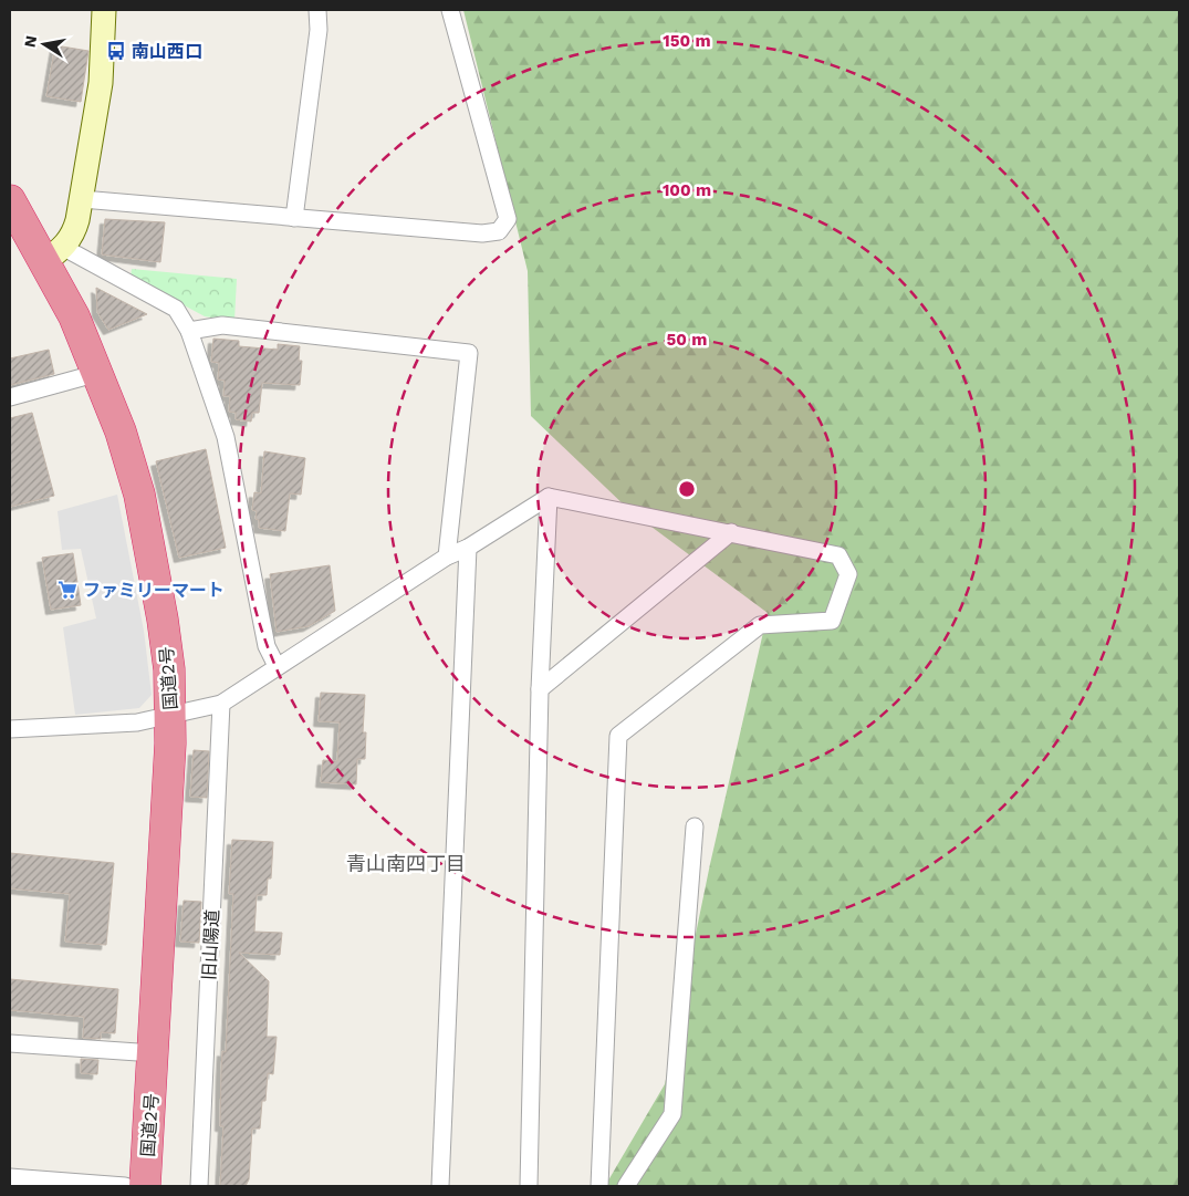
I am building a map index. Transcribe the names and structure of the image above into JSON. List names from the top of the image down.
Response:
{
  "streets": {
    "highway": ["国道2号"],
    "street": ["旧山陽道"]
  },
  "districts": ["青山南四丁目"],
  "places": {
    "bus stop": ["南山西口"],
    "supermarket": ["ファミリーマート"]
  },
  "north": "left",
  "rings": ["150 m", "100 m", "50 m"]
}
